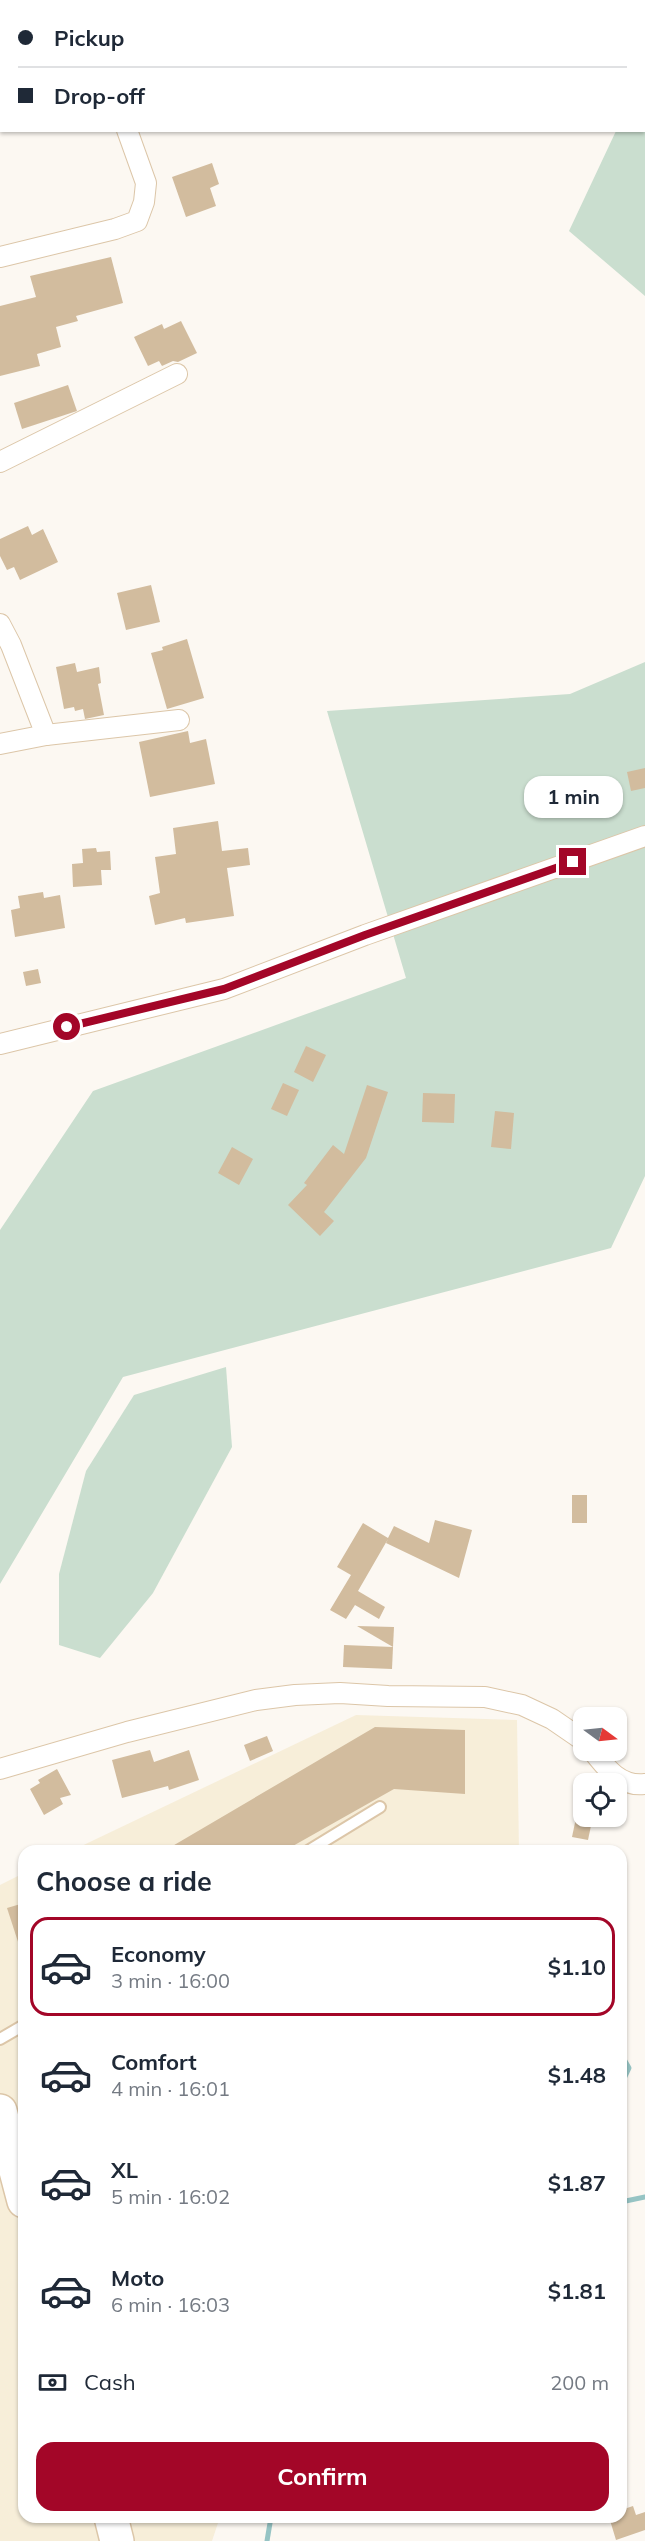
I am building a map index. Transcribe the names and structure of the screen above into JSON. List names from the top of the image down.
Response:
{
  "north": "right",
  "page": {
    "banner": ["Pickup", "Drop-off"],
    "bubble": "1 min",
    "heading": "Choose a ride",
    "list": [
      {
        "name": "Economy",
        "note": "3 min · 16:00",
        "value": "$1.10"
      },
      {
        "name": "Comfort",
        "note": "4 min · 16:01",
        "value": "$1.48"
      },
      {
        "name": "XL",
        "note": "5 min · 16:02",
        "value": "$1.87"
      },
      {
        "name": "Moto",
        "note": "6 min · 16:03",
        "value": "$1.81"
      }
    ],
    "pay": ["Cash", "200 m"],
    "buttons": "Confirm"
  }
}
